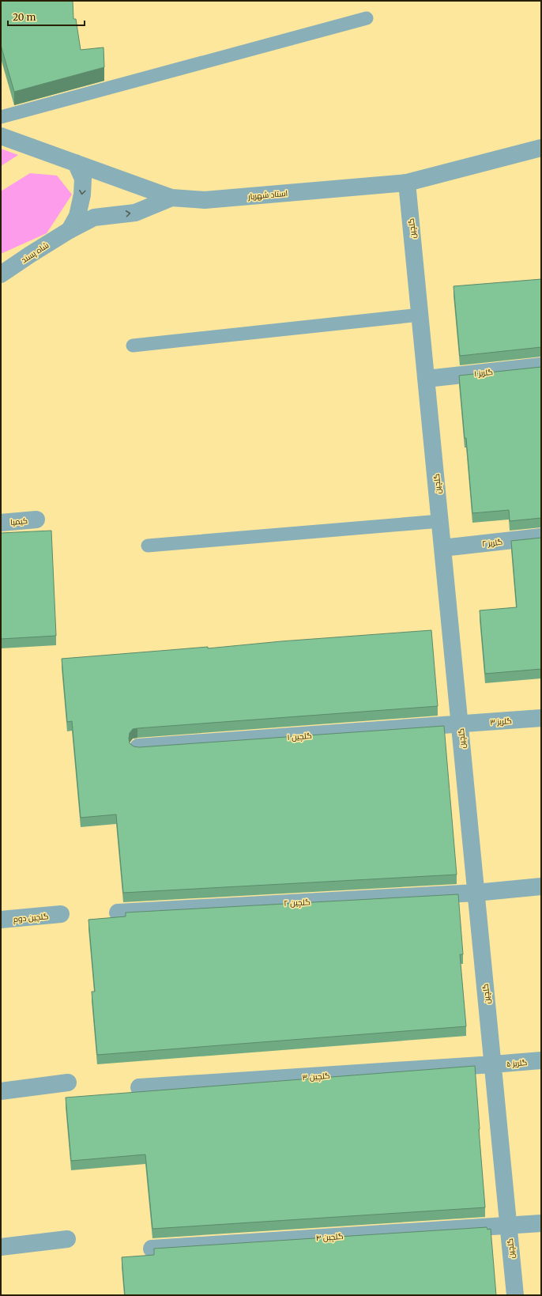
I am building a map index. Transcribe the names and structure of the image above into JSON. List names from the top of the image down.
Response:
{
  "streets": {
    "street": [
      "استاد شهریار",
      "گلچین",
      "شاه پسند",
      "گلریز ۱",
      "کیمیا",
      "گلریز ۲",
      "گلریز ۳",
      "گلچین ۱",
      "گلچین ۲",
      "گلچین دوم",
      "گلریز ۵",
      "گلچین ۳",
      "گلچین ۴"
    ]
  },
  "crossings": [
    ["استاد شهریار", "گلچین"],
    ["استاد شهریار", "شاه پسند"],
    ["گلچین", "گلریز ۱"],
    ["گلچین", "گلریز ۲"],
    ["گلچین", "گلریز ۳"],
    ["گلچین", "گلچین ۱"],
    ["گلچین", "گلچین ۲"],
    ["گلچین", "گلریز ۵"],
    ["گلچین", "گلچین ۳"],
    ["گلچین", "گلچین ۴"],
    ["گلریز ۳", "گلچین ۱"],
    ["گلریز ۵", "گلچین ۳"]
  ],
  "one_way": ["شاه پسند"],
  "scale_bar": "20 m"
}
